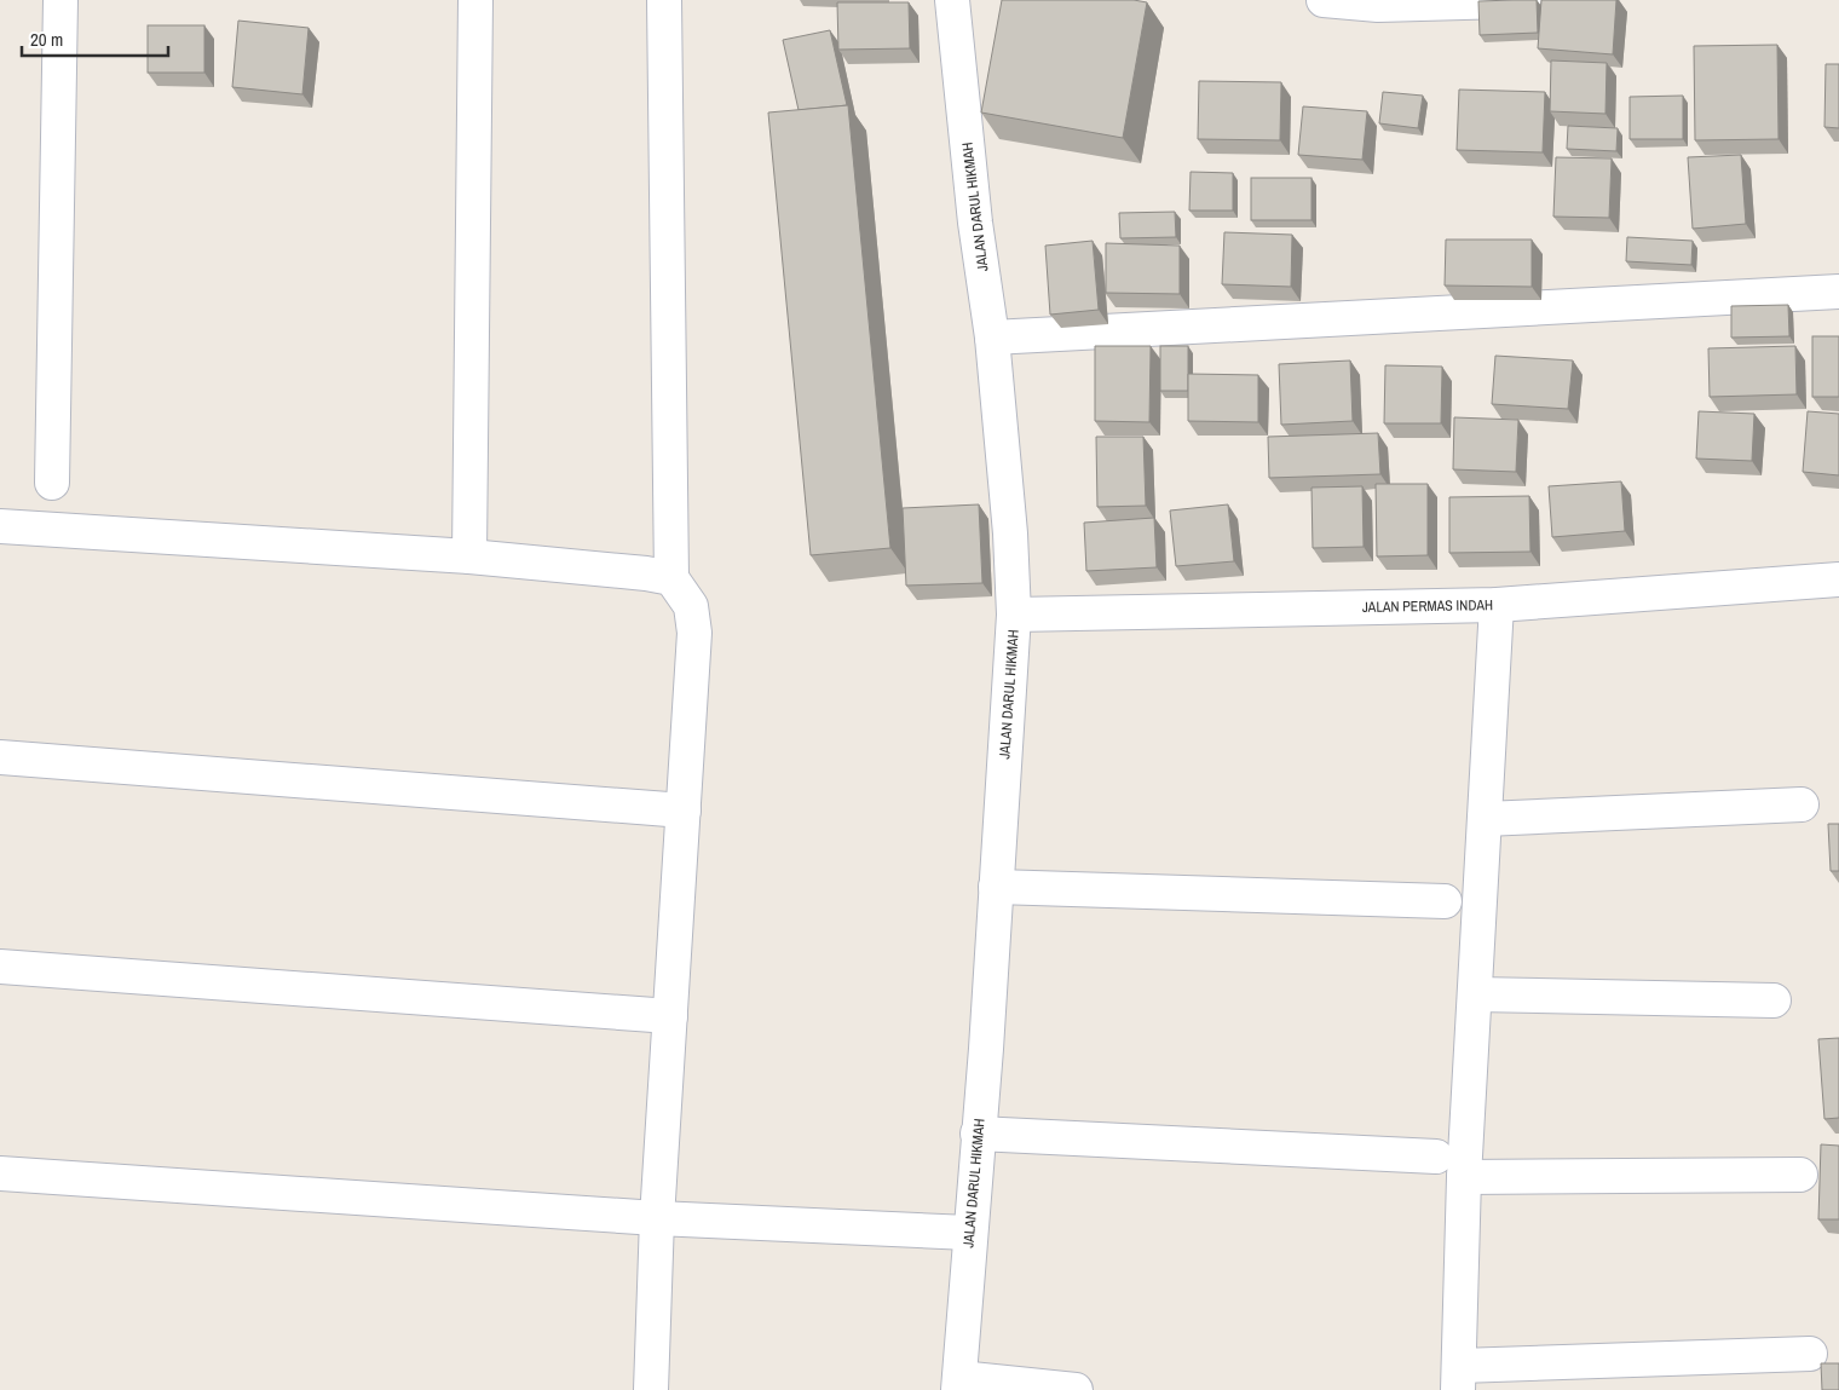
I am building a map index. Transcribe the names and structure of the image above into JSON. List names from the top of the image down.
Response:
{
  "streets": {
    "street": ["JALAN DARUL HIKMAH", "JALAN PERMAS INDAH"]
  },
  "crossings": [
    ["JALAN DARUL HIKMAH", "JALAN PERMAS INDAH"]
  ],
  "scale_bar": "20 m"
}
